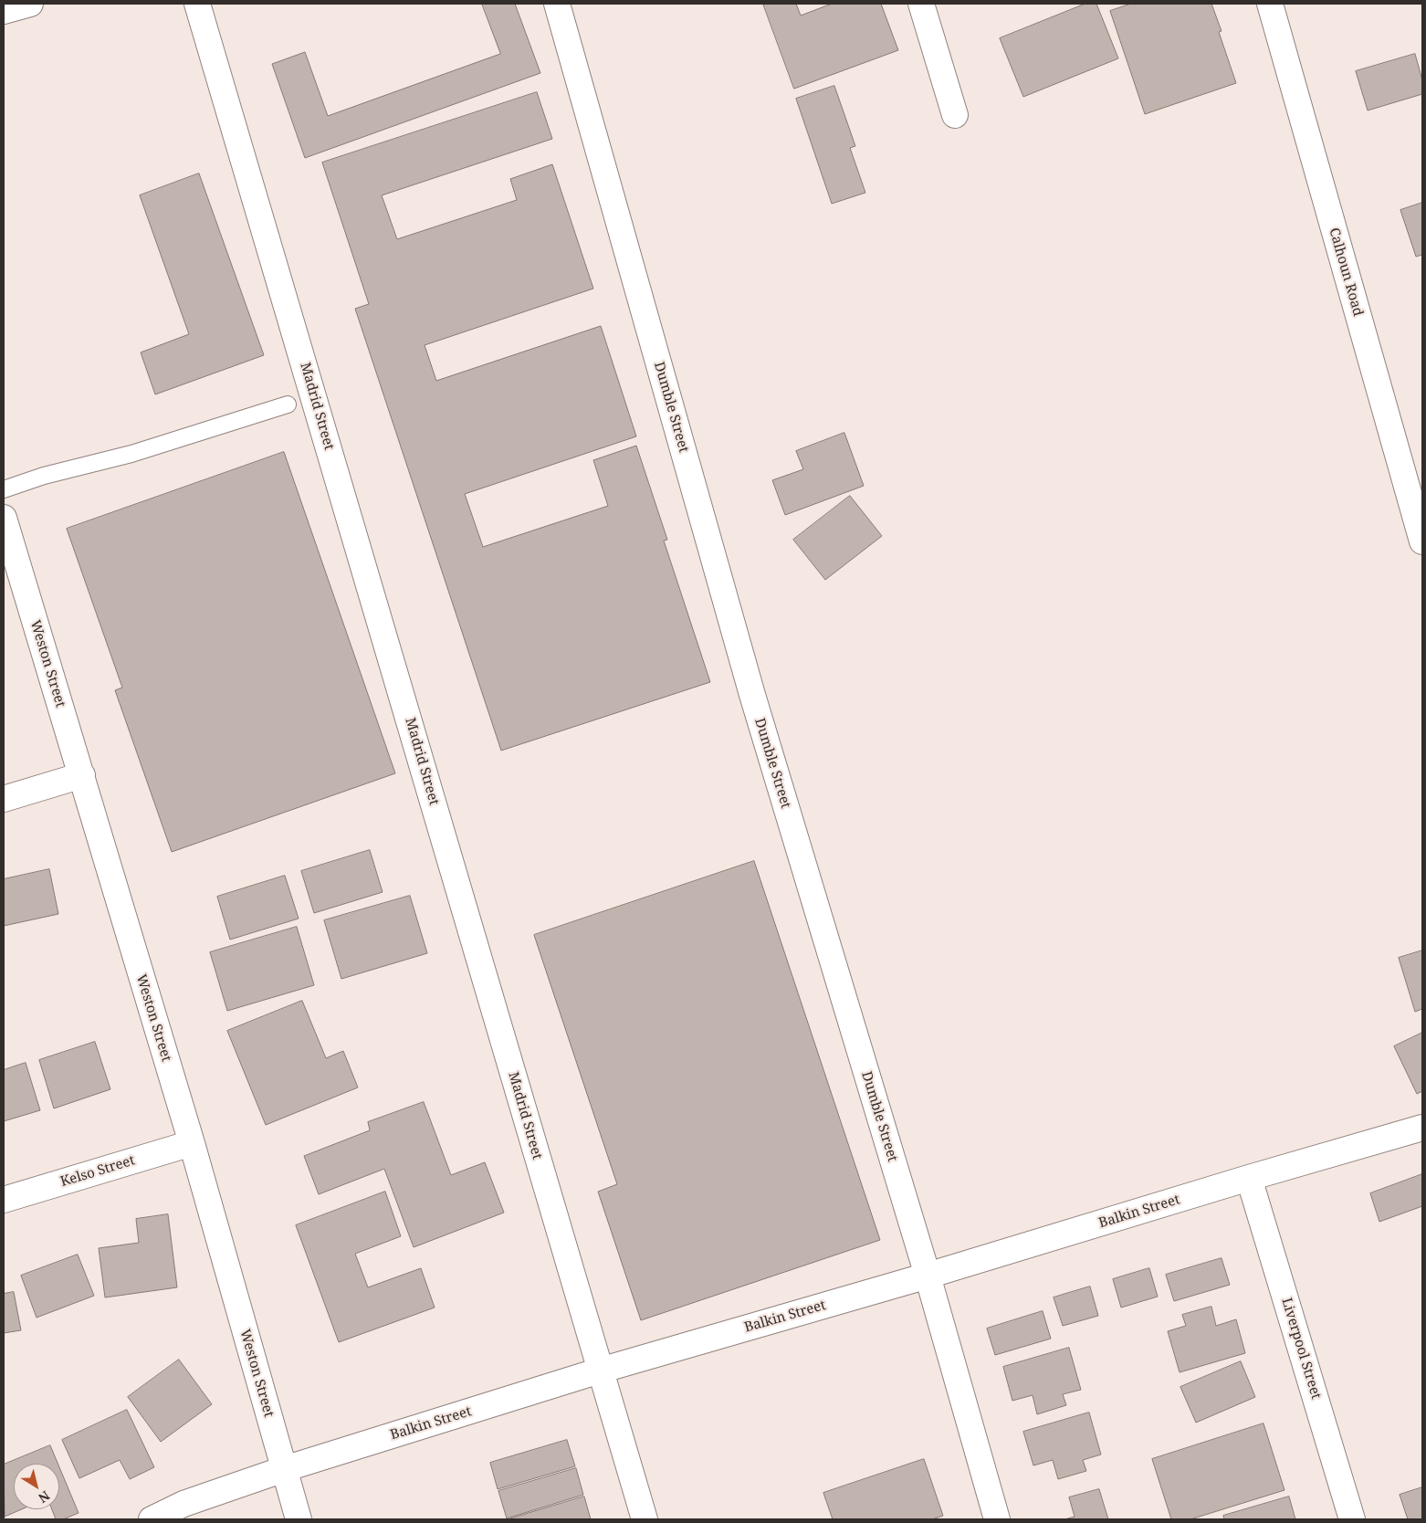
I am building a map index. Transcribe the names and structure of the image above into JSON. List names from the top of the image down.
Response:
{
  "streets": {
    "street": [
      "Calhoun Road",
      "Madrid Street",
      "Dumble Street",
      "Weston Street",
      "Kelso Street",
      "Balkin Street",
      "Liverpool Street"
    ]
  },
  "crossings": [
    ["Madrid Street", "Balkin Street"],
    ["Dumble Street", "Balkin Street"],
    ["Weston Street", "Kelso Street"],
    ["Weston Street", "Balkin Street"],
    ["Balkin Street", "Liverpool Street"]
  ],
  "north": "bottom right"
}
